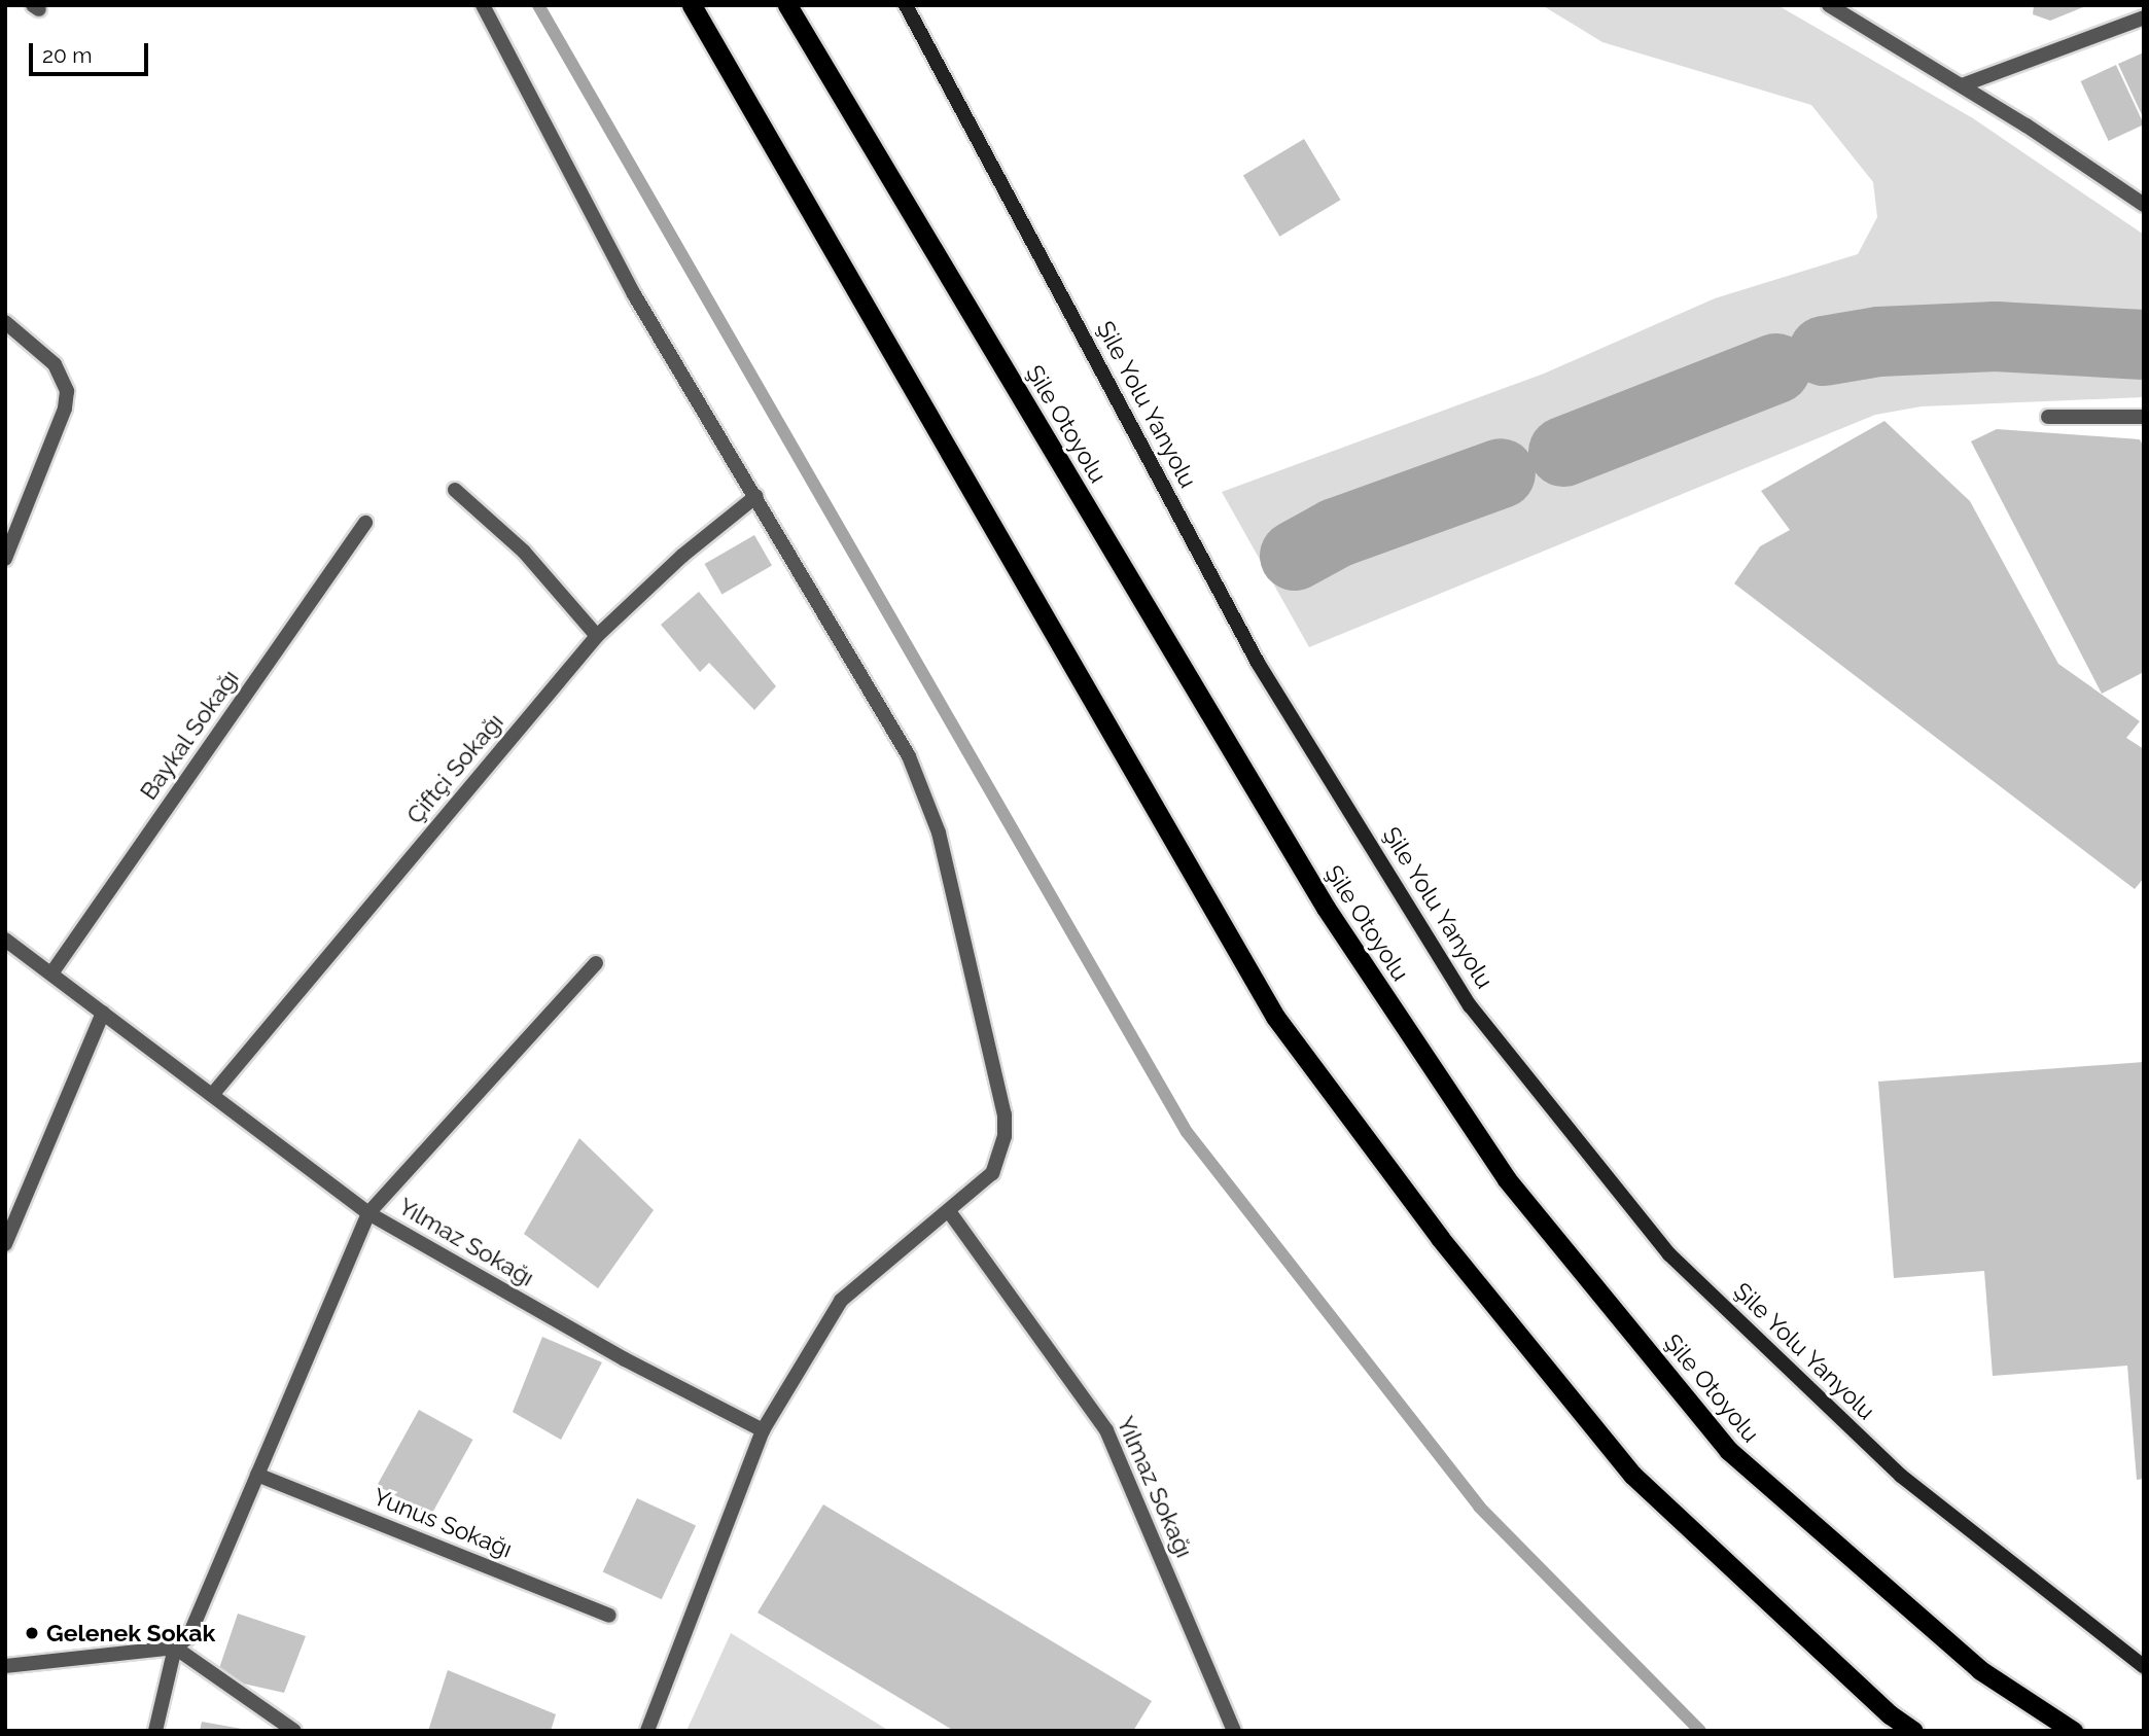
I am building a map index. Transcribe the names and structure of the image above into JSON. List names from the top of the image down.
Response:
{
  "streets": {
    "highway": ["Şile Otoyolu"],
    "main road": ["Şile Yolu Yanyolu"],
    "street": [
      "Baykal Sokağı",
      "Çiftçi Sokağı",
      "Yılmaz Sokağı",
      "Yunus Sokağı"
    ]
  },
  "places": ["Gelenek Sokak"],
  "scale_bar": "20 m"
}
